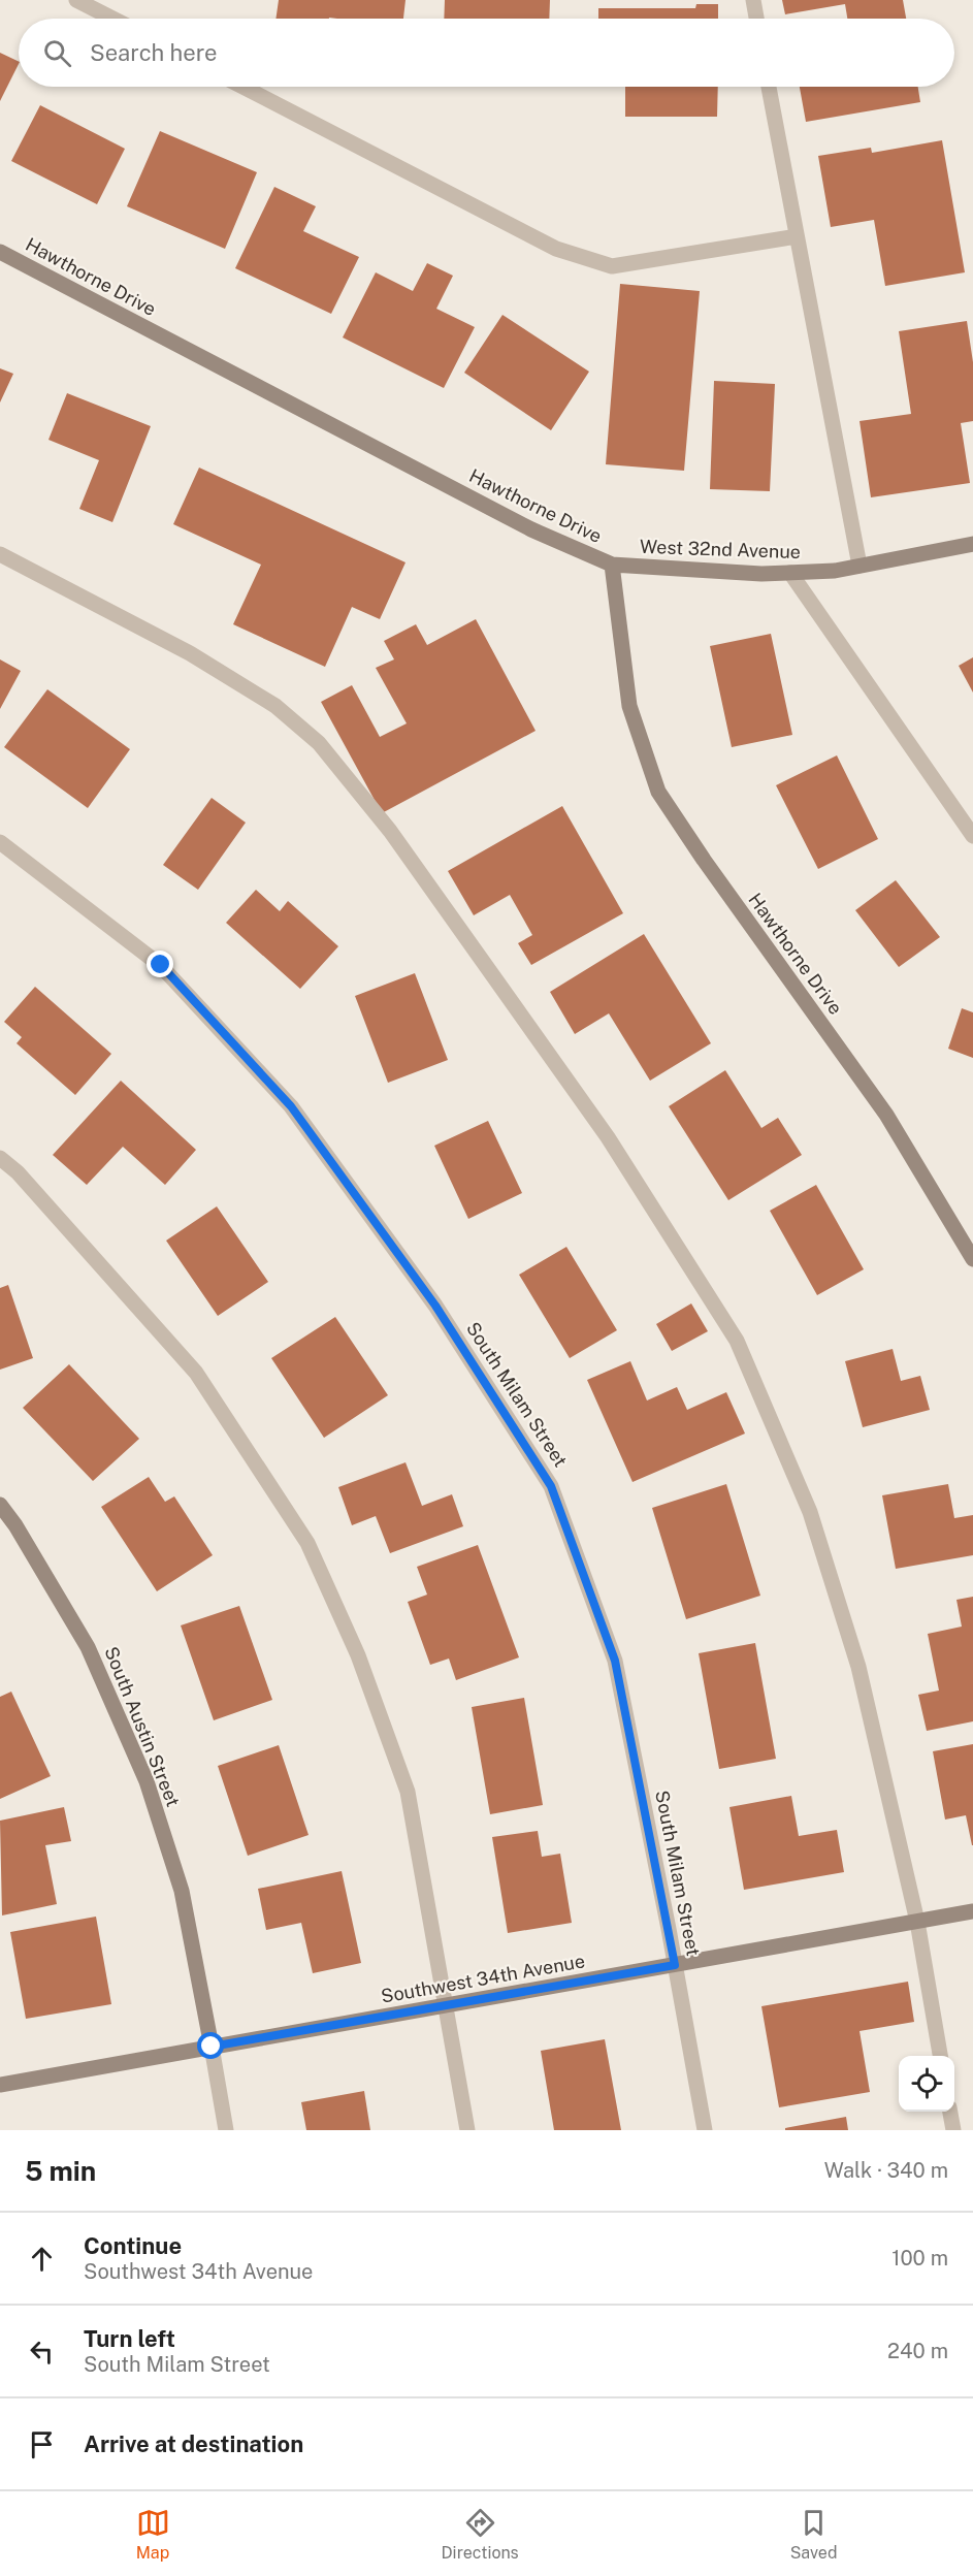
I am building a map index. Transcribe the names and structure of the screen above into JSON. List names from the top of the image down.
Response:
{
  "streets": {
    "main road": [
      "Hawthorne Drive",
      "West 32nd Avenue",
      "South Austin Street",
      "Southwest 34th Avenue"
    ],
    "street": ["South Milam Street"]
  },
  "crossings": [
    ["Hawthorne Drive", "West 32nd Avenue"],
    ["South Milam Street", "Southwest 34th Avenue"],
    ["South Austin Street", "Southwest 34th Avenue"]
  ],
  "page": {
    "search": "Search here",
    "heading": ["5 min", "Walk · 340 m"],
    "list": [
      ["Continue", "Southwest 34th Avenue", "100 m"],
      ["Turn left", "South Milam Street", "240 m"],
      "Arrive at destination"
    ],
    "nav": ["Map", "Directions", "Saved"]
  }
}
